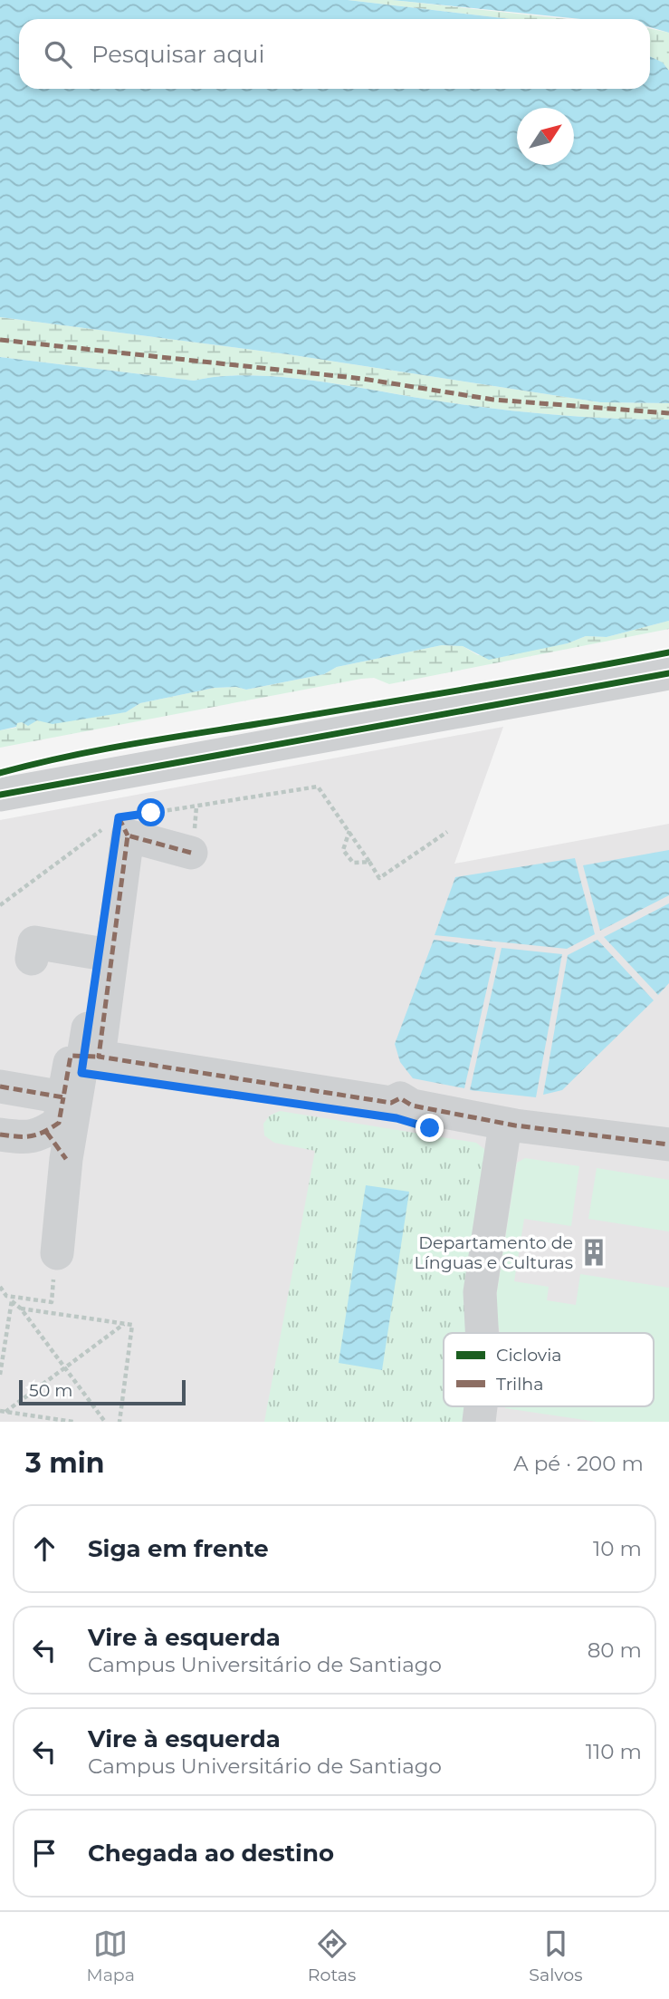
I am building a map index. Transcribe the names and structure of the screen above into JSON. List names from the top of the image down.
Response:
{
  "places": {
    "building": ["Departamento de Línguas e Culturas"]
  },
  "legend": ["Ciclovia", "Trilha"],
  "scale_bar": "50 m",
  "north": "top right",
  "page": {
    "search": "Pesquisar aqui",
    "scale": "50 m",
    "heading": ["3 min", "A pé · 200 m"],
    "list": [
      ["Siga em frente", "10 m"],
      ["Vire à esquerda", "Campus Universitário de Santiago", "80 m"],
      ["Vire à esquerda", "Campus Universitário de Santiago", "110 m"],
      "Chegada ao destino"
    ],
    "nav": ["Mapa", "Rotas", "Salvos"]
  }
}
